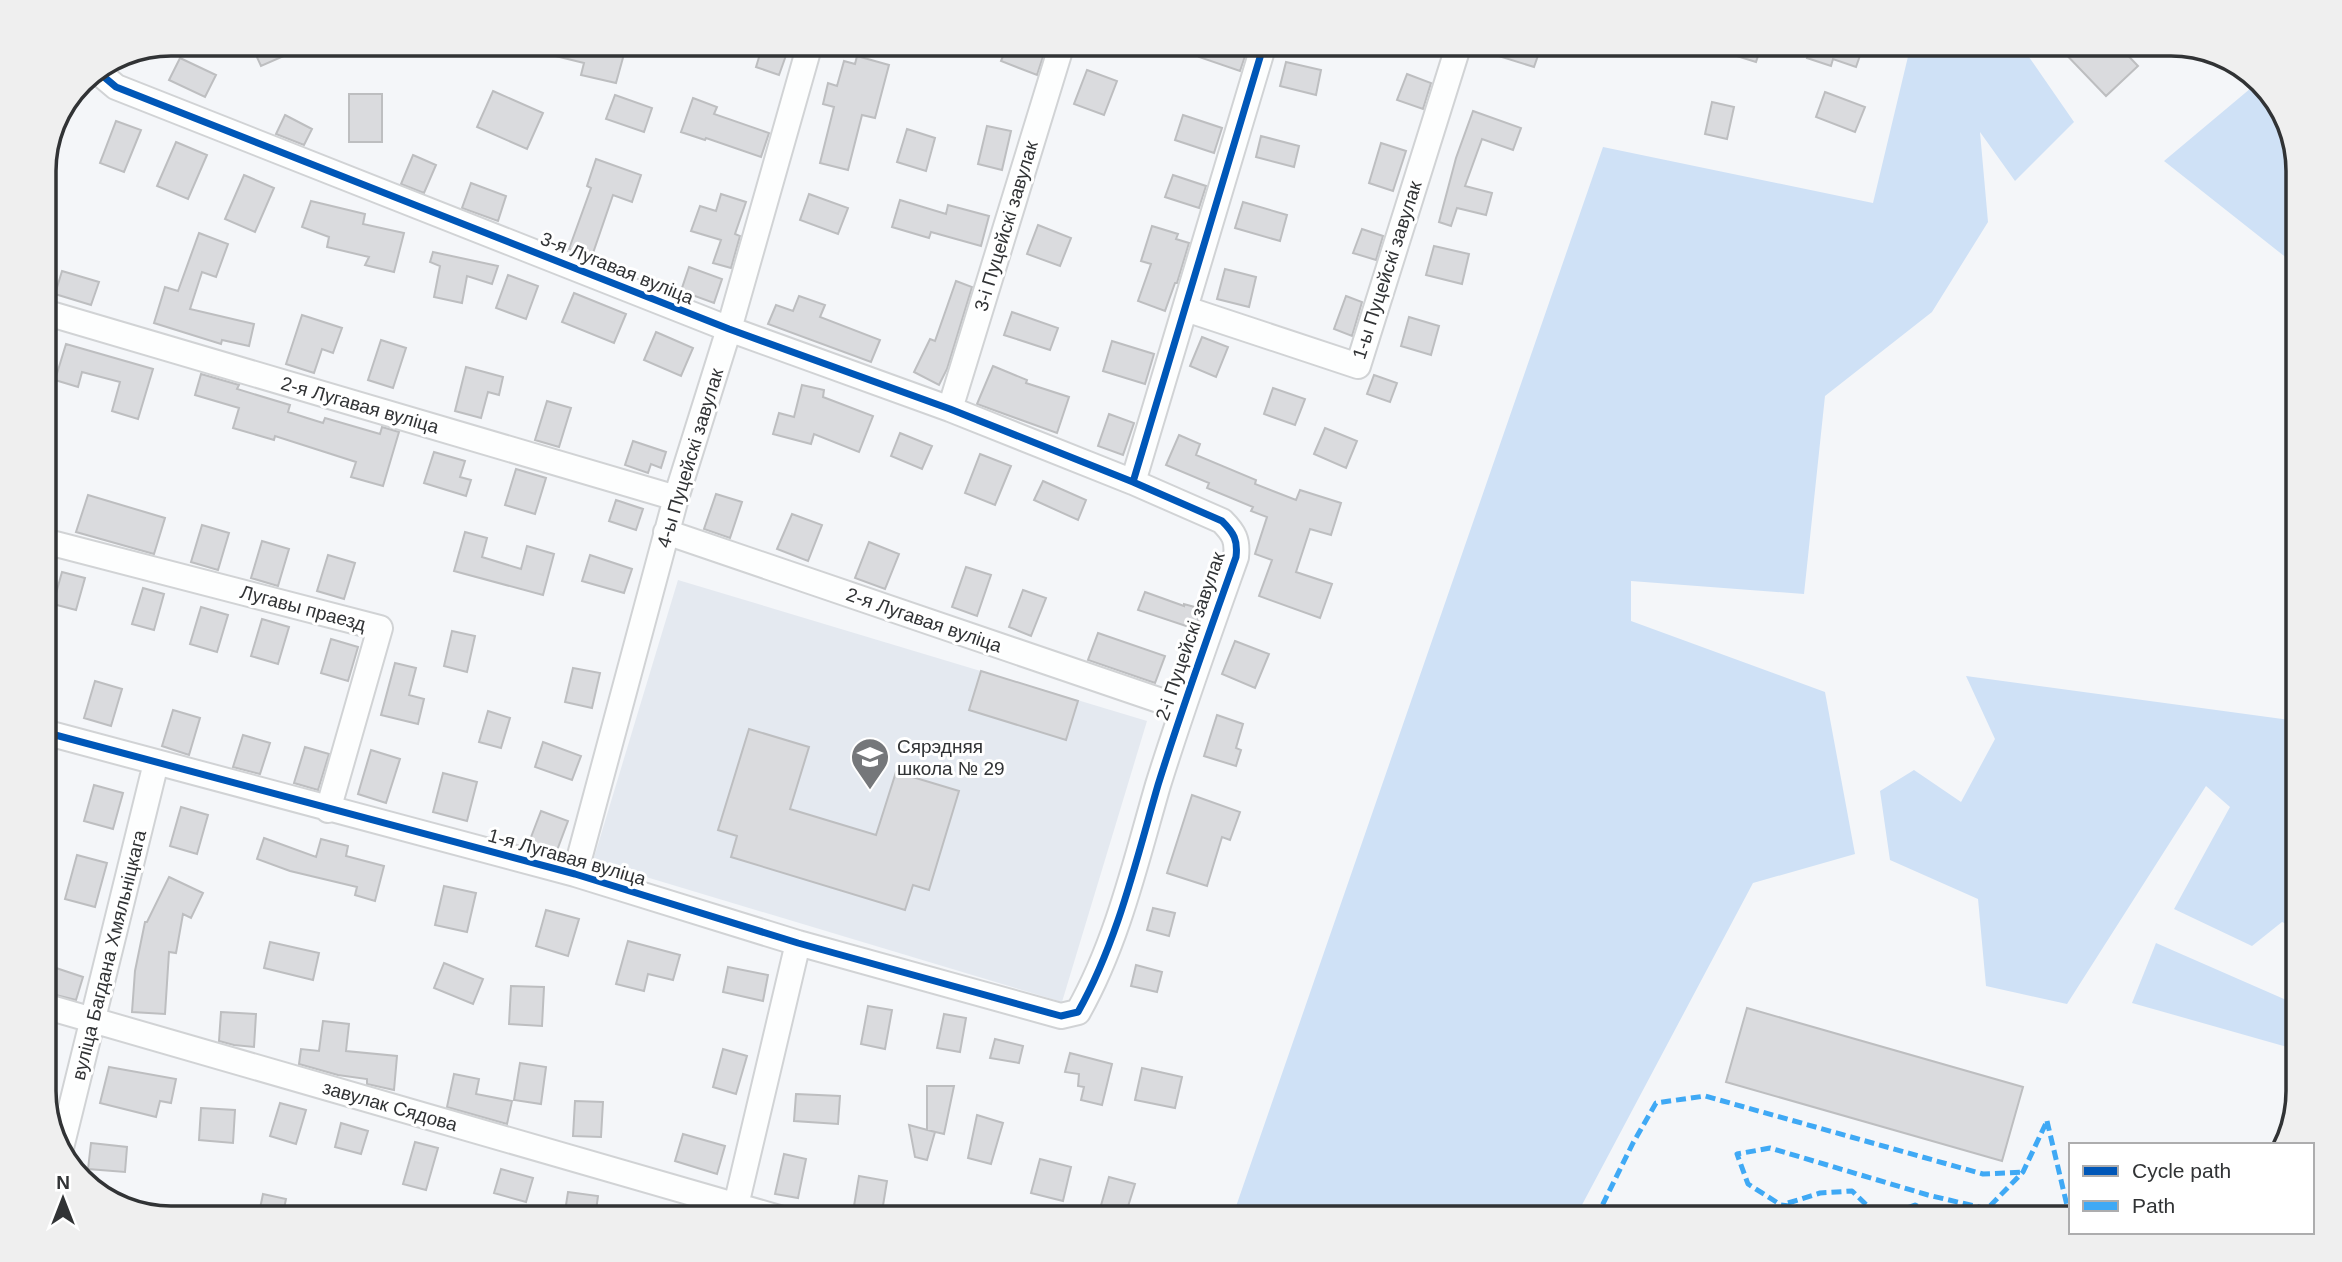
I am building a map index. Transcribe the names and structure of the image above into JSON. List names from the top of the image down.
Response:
{
  "streets": {
    "street": [
      "3-і Пуцейскі завулак",
      "3-я Лугавая вуліца",
      "1-ы Пуцейскі завулак",
      "2-я Лугавая вуліца",
      "4-ы Пуцейскі завулак",
      "Лугавы праезд",
      "2-і Пуцейскі завулак",
      "1-я Лугавая вуліца",
      "вуліца Багдана Хмяльніцкага",
      "завулак Сядова"
    ]
  },
  "crossings": [
    ["3-і Пуцейскі завулак", "3-я Лугавая вуліца"],
    ["3-я Лугавая вуліца", "4-ы Пуцейскі завулак"],
    ["3-я Лугавая вуліца", "2-і Пуцейскі завулак"],
    ["2-я Лугавая вуліца", "4-ы Пуцейскі завулак"],
    ["2-я Лугавая вуліца", "2-і Пуцейскі завулак"],
    ["4-ы Пуцейскі завулак", "1-я Лугавая вуліца"],
    ["Лугавы праезд", "1-я Лугавая вуліца"],
    ["2-і Пуцейскі завулак", "1-я Лугавая вуліца"],
    ["1-я Лугавая вуліца", "вуліца Багдана Хмяльніцкага"],
    ["вуліца Багдана Хмяльніцкага", "завулак Сядова"]
  ],
  "places": {
    "school or university": ["Сярэдняя школа № 29"]
  },
  "legend": ["Cycle path", "Path"],
  "north": "top"
}
